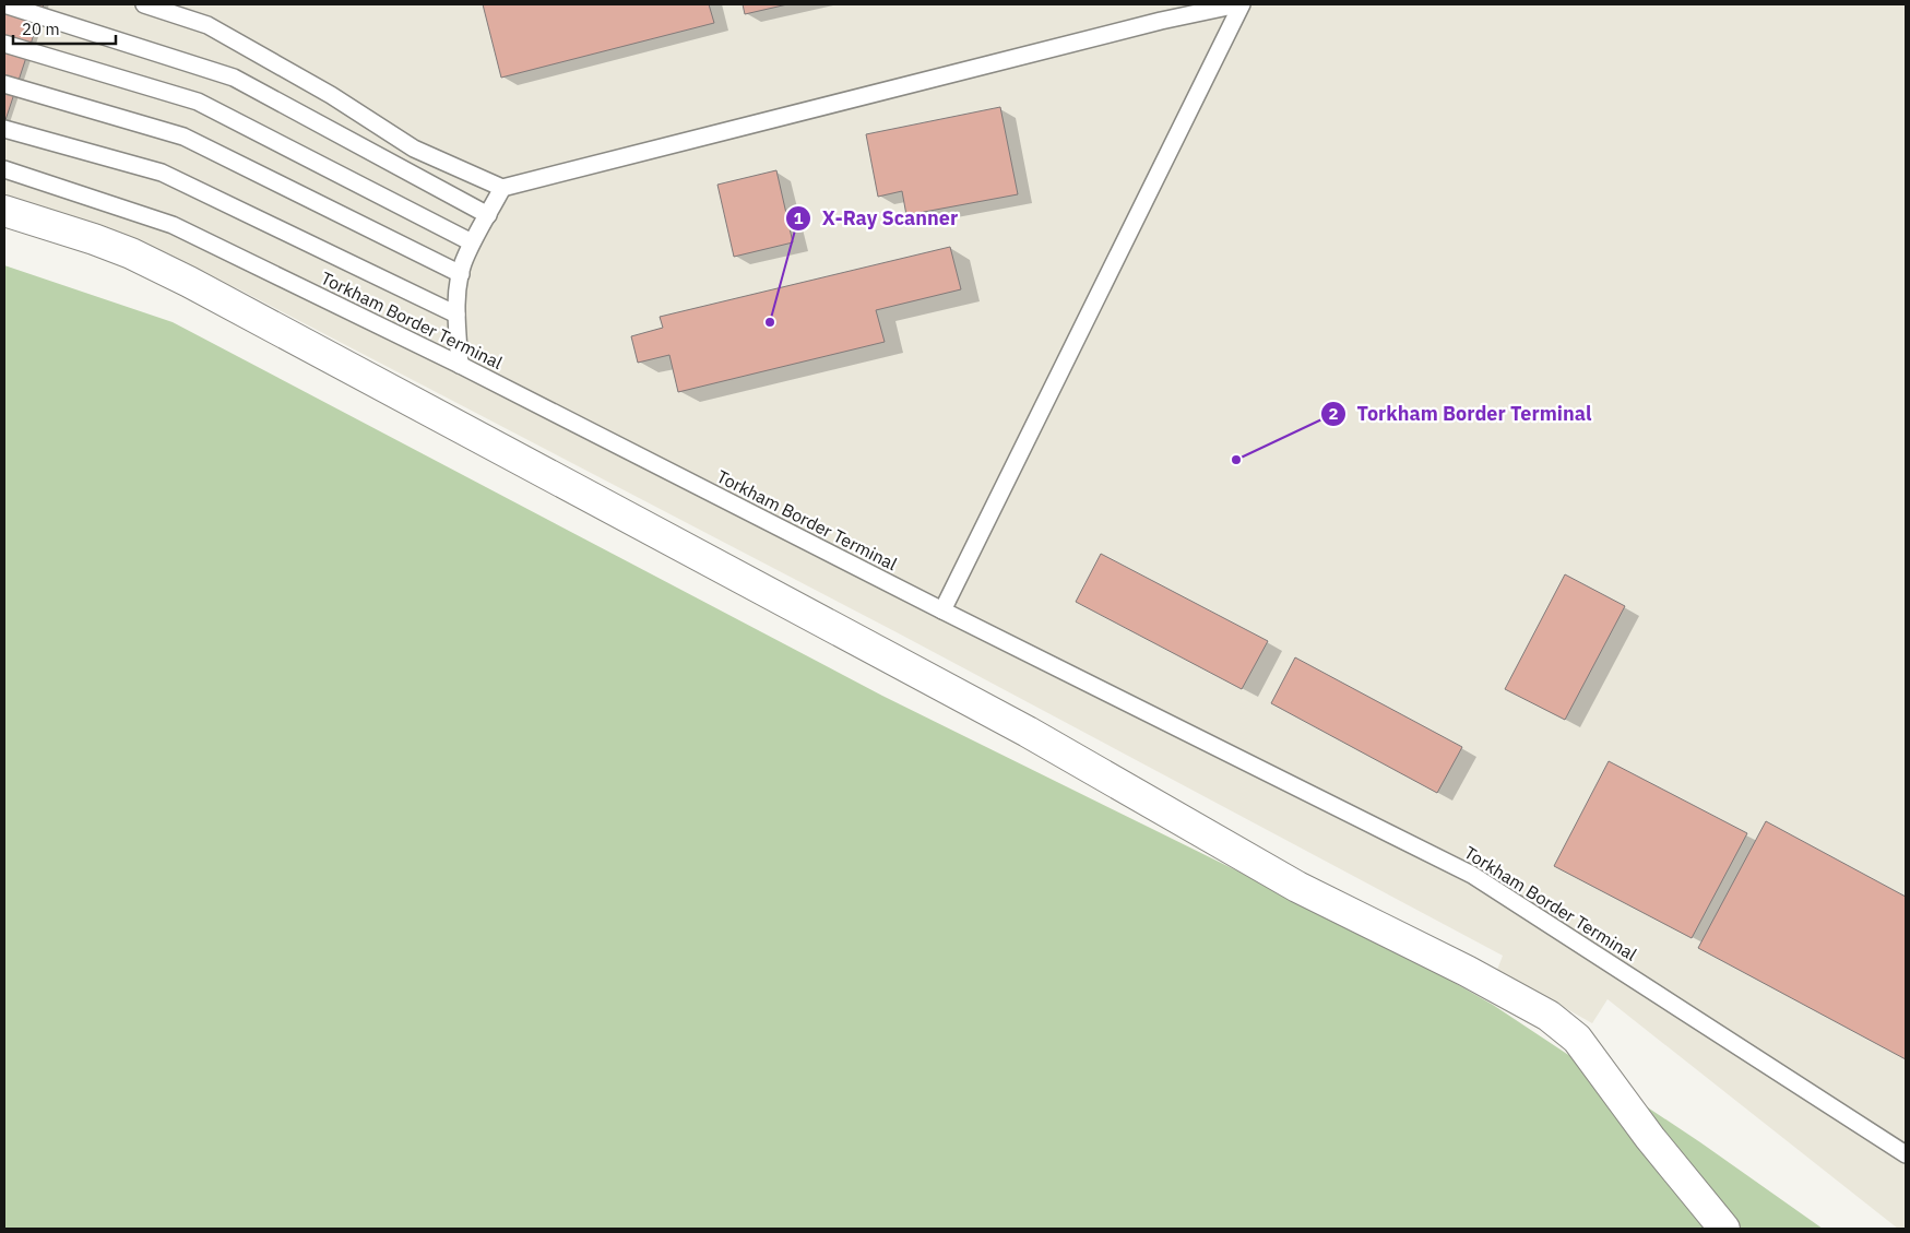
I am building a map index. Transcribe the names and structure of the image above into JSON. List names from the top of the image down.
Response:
{
  "streets": {
    "lane": ["Torkham Border Terminal"]
  },
  "places": ["X-Ray Scanner", "Torkham Border Terminal"],
  "scale_bar": "20 m"
}
